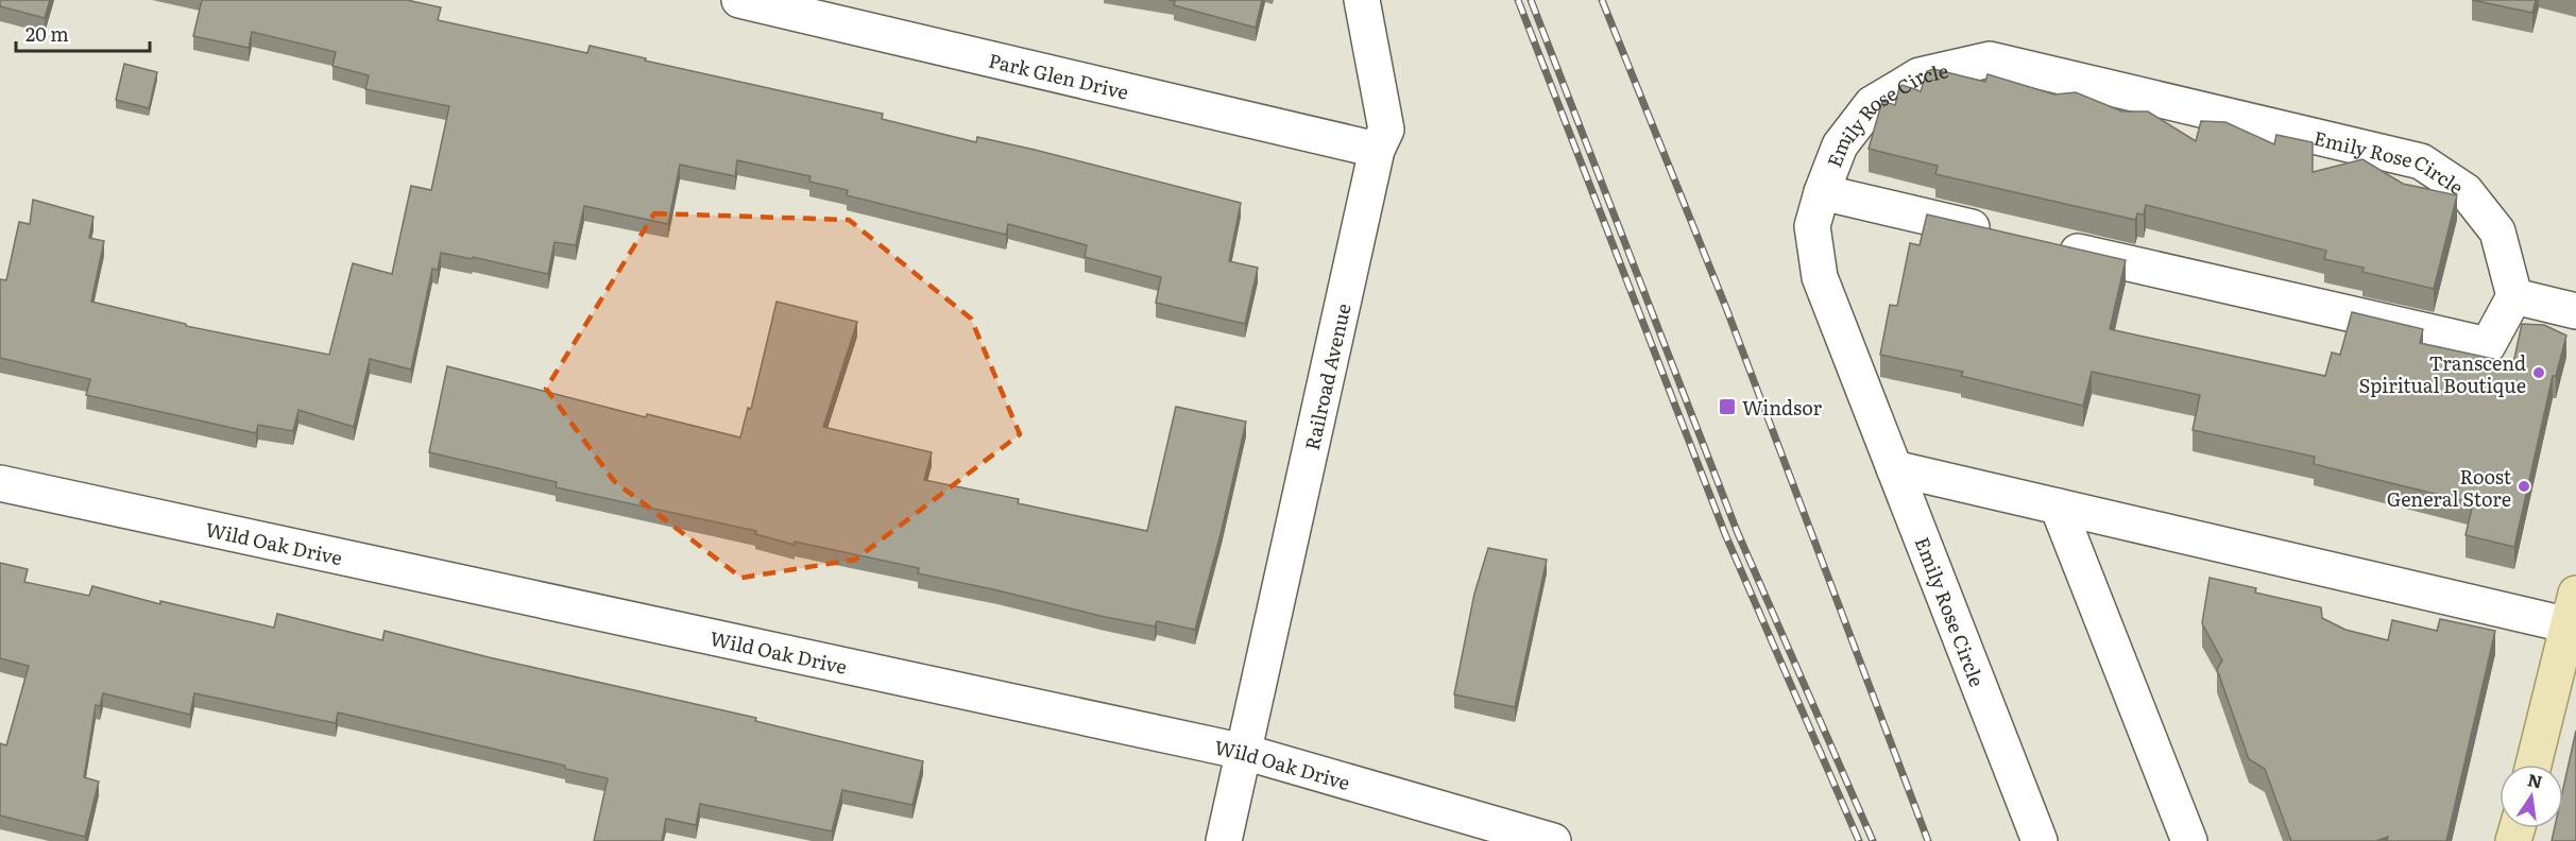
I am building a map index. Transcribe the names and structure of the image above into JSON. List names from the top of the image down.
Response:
{
  "streets": {
    "street": [
      "Park Glen Drive",
      "Emily Rose Circle",
      "Railroad Avenue",
      "Wild Oak Drive"
    ]
  },
  "crossings": [
    ["Park Glen Drive", "Railroad Avenue"],
    ["Railroad Avenue", "Wild Oak Drive"]
  ],
  "places": {
    "other": ["Transcend Spiritual Boutique", "Roost General Store"],
    "transit": ["Windsor"]
  },
  "scale_bar": "20 m",
  "north": "top"
}
